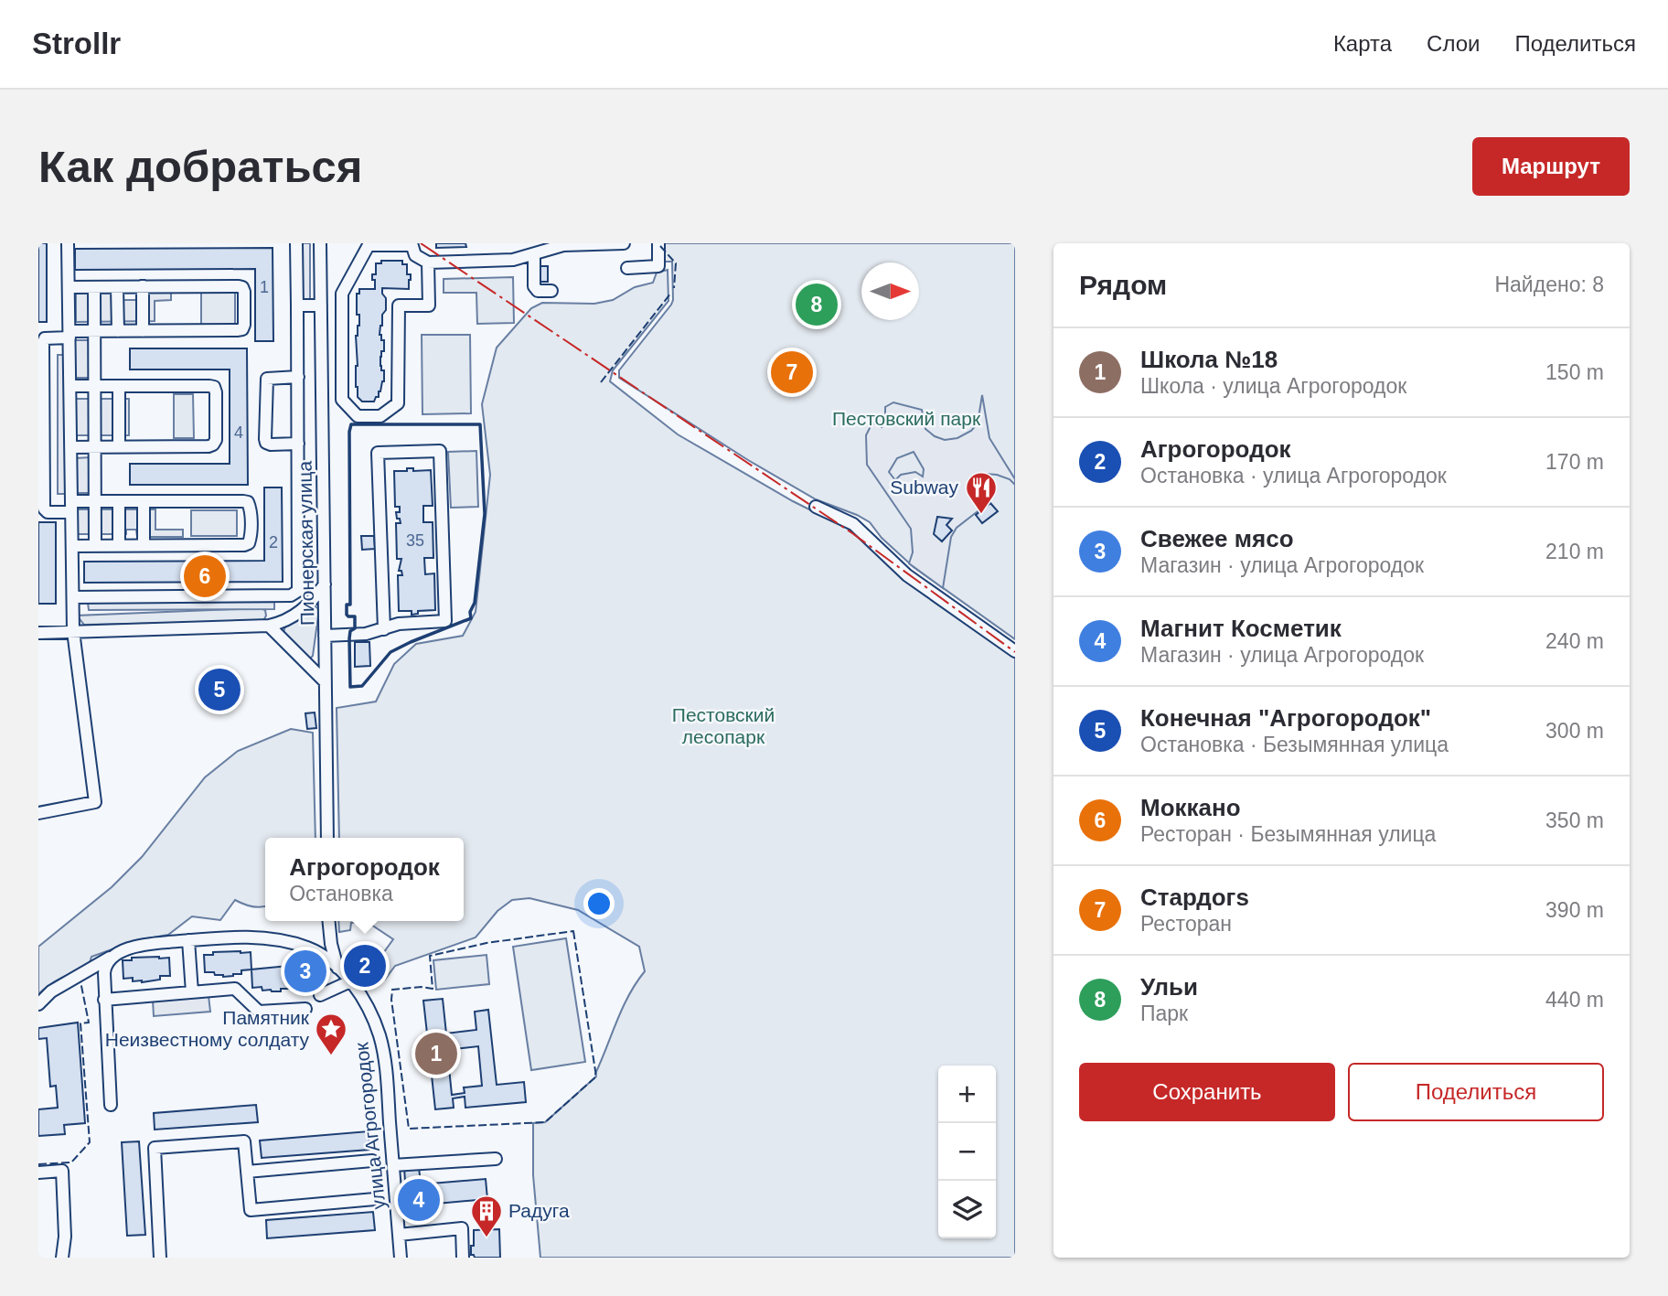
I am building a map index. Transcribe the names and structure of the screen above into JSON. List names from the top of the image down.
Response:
{
  "streets": {
    "street": ["Пионерская улица", "улица Агрогородок"]
  },
  "parks": ["Пестовский парк", "Пестовский лесопарк"],
  "places": {
    "restaurant": ["Subway"],
    "place": ["Памятник Неизвестному солдату"],
    "building": ["Радуга"]
  },
  "house_numbers": [
    "1",
    "4",
    "35",
    "2"
  ],
  "north": "right",
  "page": {
    "header": "Strollr",
    "nav": ["Карта", "Слои", "Поделиться"],
    "buttons": [
      "Маршрут",
      ["Сохранить", "Поделиться"]
    ],
    "title": "Как добраться",
    "heading": ["Рядом", "Найдено: 8"],
    "pins": [
      "8",
      "7",
      "6",
      "5",
      "2",
      "3",
      "1",
      "4"
    ],
    "list": [
      {
        "mark": "1",
        "name": "Школа №18",
        "note": "Школа · улица Агрогородок",
        "value": "150 m"
      },
      {
        "mark": "2",
        "name": "Агрогородок",
        "note": "Остановка · улица Агрогородок",
        "value": "170 m"
      },
      {
        "mark": "3",
        "name": "Свежее мясо",
        "note": "Магазин · улица Агрогородок",
        "value": "210 m"
      },
      {
        "mark": "4",
        "name": "Магнит Косметик",
        "note": "Магазин · улица Агрогородок",
        "value": "240 m"
      },
      {
        "mark": "5",
        "name": "Конечная \"Агрогородок\"",
        "note": "Остановка · Безымянная улица",
        "value": "300 m"
      },
      {
        "mark": "6",
        "name": "Моккано",
        "note": "Ресторан · Безымянная улица",
        "value": "350 m"
      },
      {
        "mark": "7",
        "name": "Стардогs",
        "note": "Ресторан",
        "value": "390 m"
      },
      {
        "mark": "8",
        "name": "Ульи",
        "note": "Парк",
        "value": "440 m"
      }
    ],
    "popup": ["Агрогородок", "Остановка"],
    "map_buttons": ["+", "−"]
  }
}
